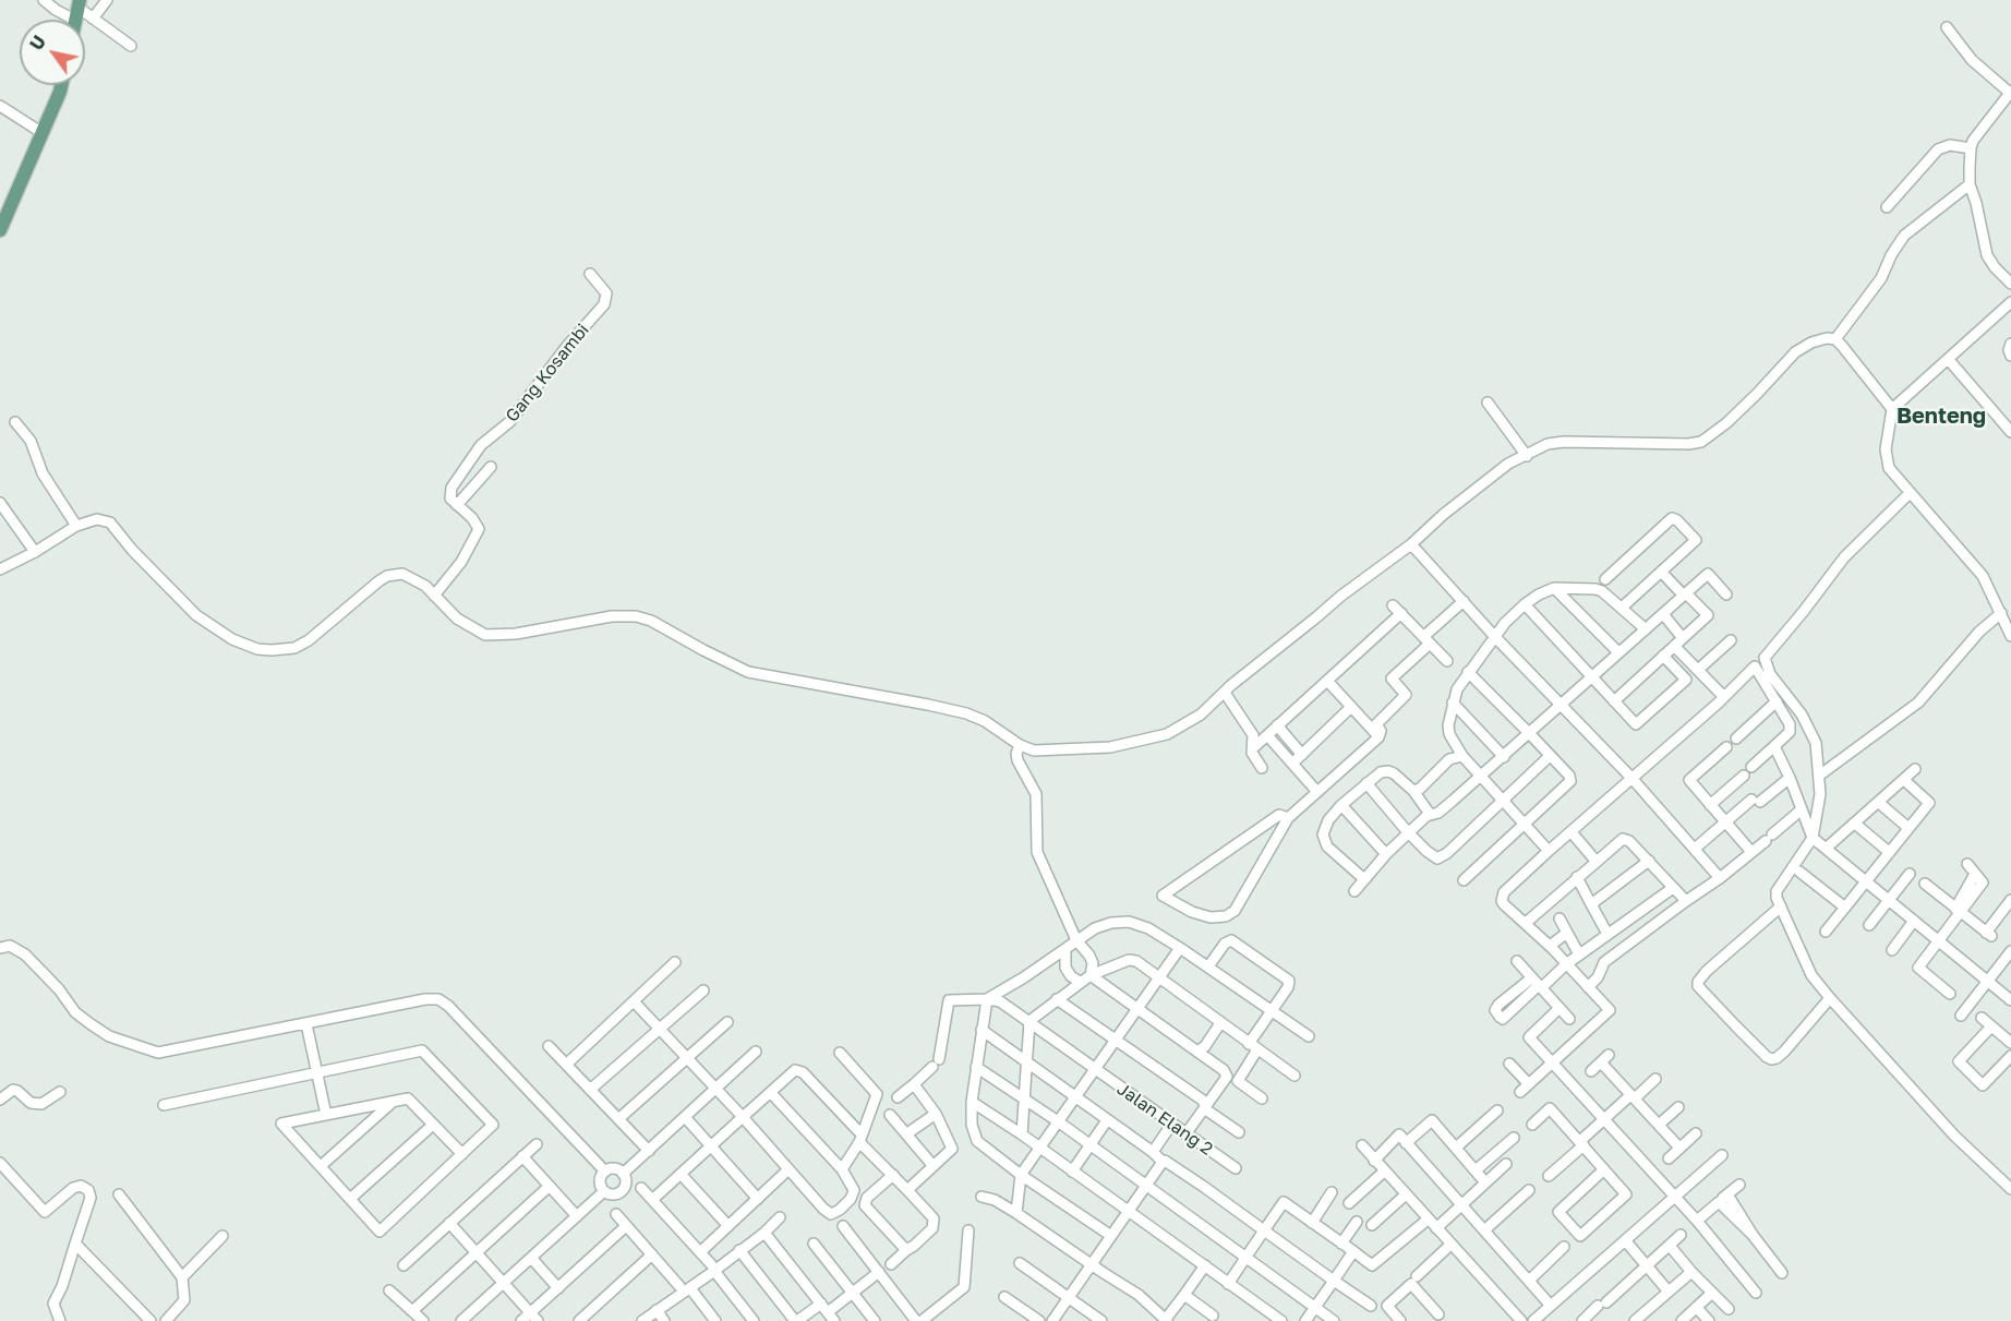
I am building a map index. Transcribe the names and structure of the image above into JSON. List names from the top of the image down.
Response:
{
  "streets": {
    "street": ["Gang Kosambi", "Jalan Elang 2"]
  },
  "districts": ["Benteng"],
  "north": "top left"
}
